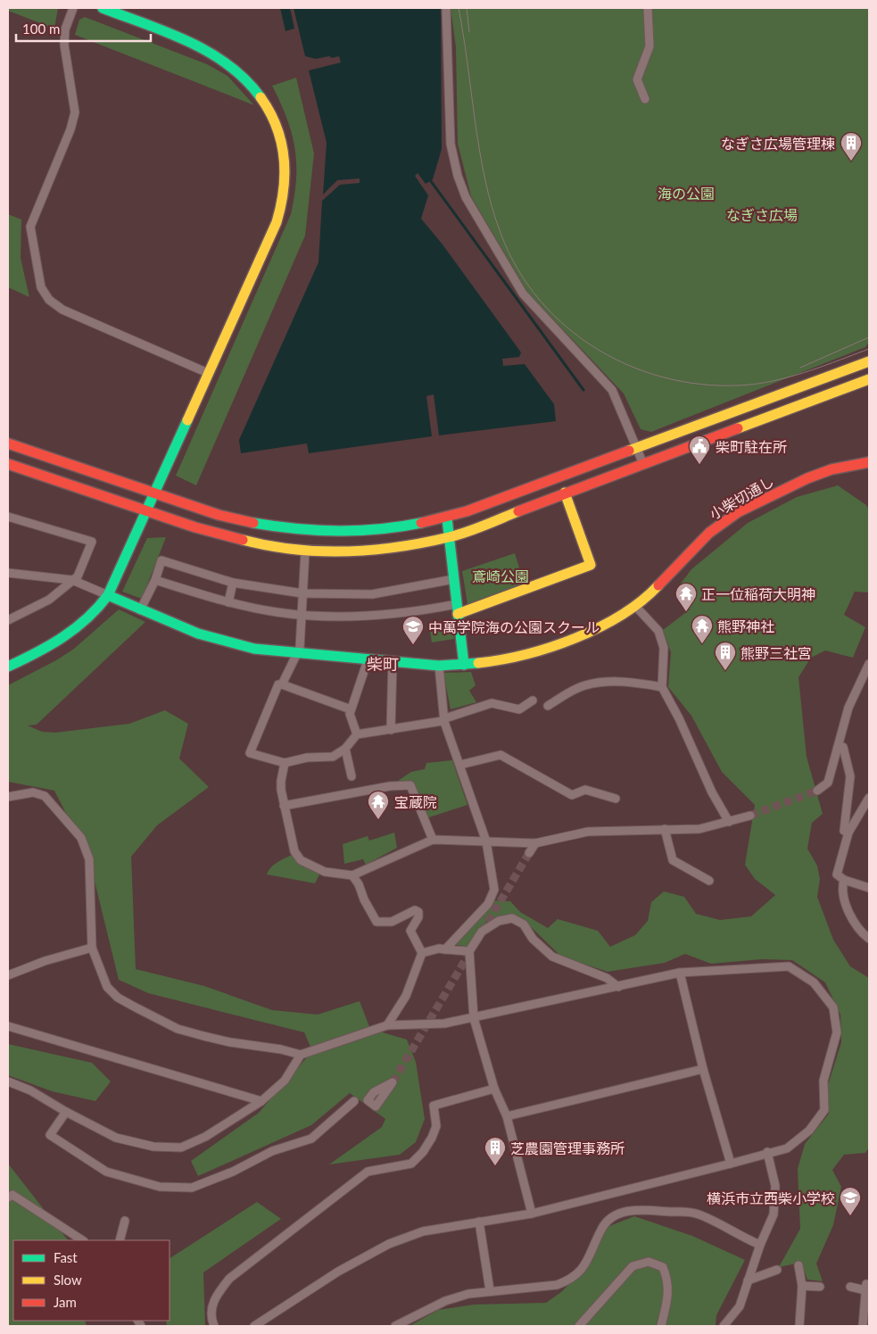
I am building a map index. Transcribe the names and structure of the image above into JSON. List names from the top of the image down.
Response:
{
  "streets": {
    "street": ["小柴切通し"]
  },
  "districts": ["柴町"],
  "parks": ["海の公園", "なぎさ広場", "鳶崎公園"],
  "places": {
    "building": ["なぎさ広場管理棟", "熊野三社宮", "芝農園管理事務所"],
    "public building": ["柴町駐在所"],
    "temple": ["正一位稲荷大明神", "熊野神社", "宝蔵院"],
    "school or university": ["中萬学院海の公園スクール", "横浜市立西柴小学校"]
  },
  "legend": ["Fast", "Slow", "Jam"],
  "scale_bar": "100 m"
}
